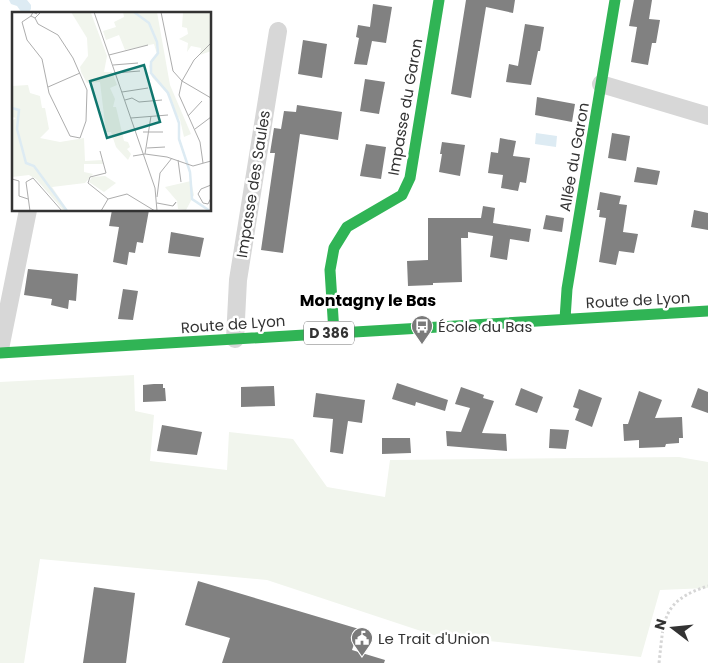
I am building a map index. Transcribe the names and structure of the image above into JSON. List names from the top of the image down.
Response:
{
  "streets": {
    "main road": [
      "Impasse du Garon",
      "Allée du Garon",
      "Route de Lyon",
      "D 386"
    ],
    "street": ["Impasse des Saules"]
  },
  "crossings": [
    ["Impasse du Garon", "Route de Lyon"],
    ["Allée du Garon", "Route de Lyon"],
    ["Impasse des Saules", "Route de Lyon"]
  ],
  "districts": ["Montagny le Bas"],
  "places": {
    "bus stop": ["École du Bas"],
    "public building": ["Le Trait d'Union"]
  },
  "north": "left"
}
